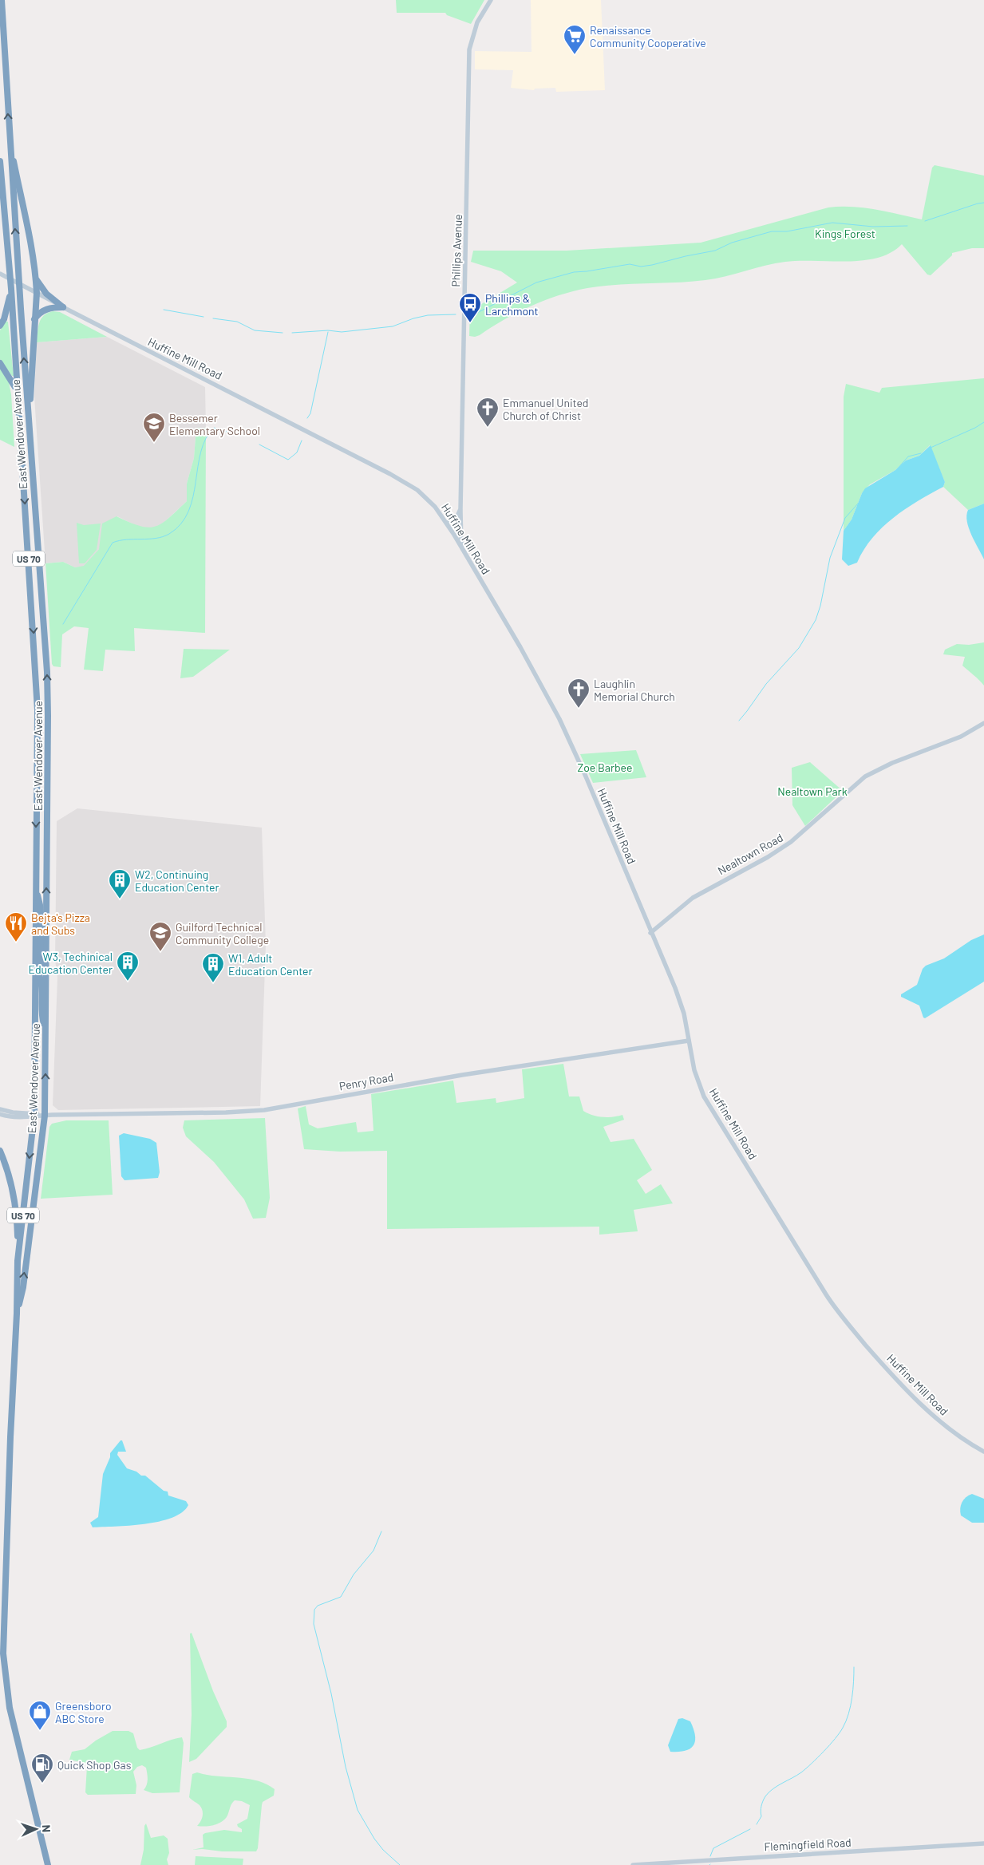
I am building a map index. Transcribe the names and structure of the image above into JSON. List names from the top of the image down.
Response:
{
  "streets": {
    "highway": ["East Wendover Avenue", "US 70"],
    "street": [
      "Phillips Avenue",
      "Huffine Mill Road",
      "Nealtown Road",
      "Penry Road",
      "Flemingfield Road"
    ]
  },
  "crossings": [
    ["Phillips Avenue", "Huffine Mill Road"],
    ["Huffine Mill Road", "Nealtown Road"],
    ["Huffine Mill Road", "Penry Road"],
    ["East Wendover Avenue", "US 70"],
    ["East Wendover Avenue", "Penry Road"]
  ],
  "parks": ["Kings Forest", "Zoe Barbee", "Nealtown Park"],
  "places": {
    "supermarket": ["Renaissance Community Cooperative"],
    "bus stop": ["Phillips & Larchmont"],
    "church": ["Emmanuel United Church of Christ", "Laughlin Memorial Church"],
    "school or university": ["Bessemer Elementary School", "Guilford Technical Community College"],
    "building": ["W2, Continuing Education Center", "W3, Techinical Education Center", "W1, Adult Education Center"],
    "restaurant": ["Bejta's Pizza and Subs"],
    "shop": ["Greensboro ABC Store"],
    "fuel station": ["Quick Shop Gas"]
  },
  "north": "right"
}
